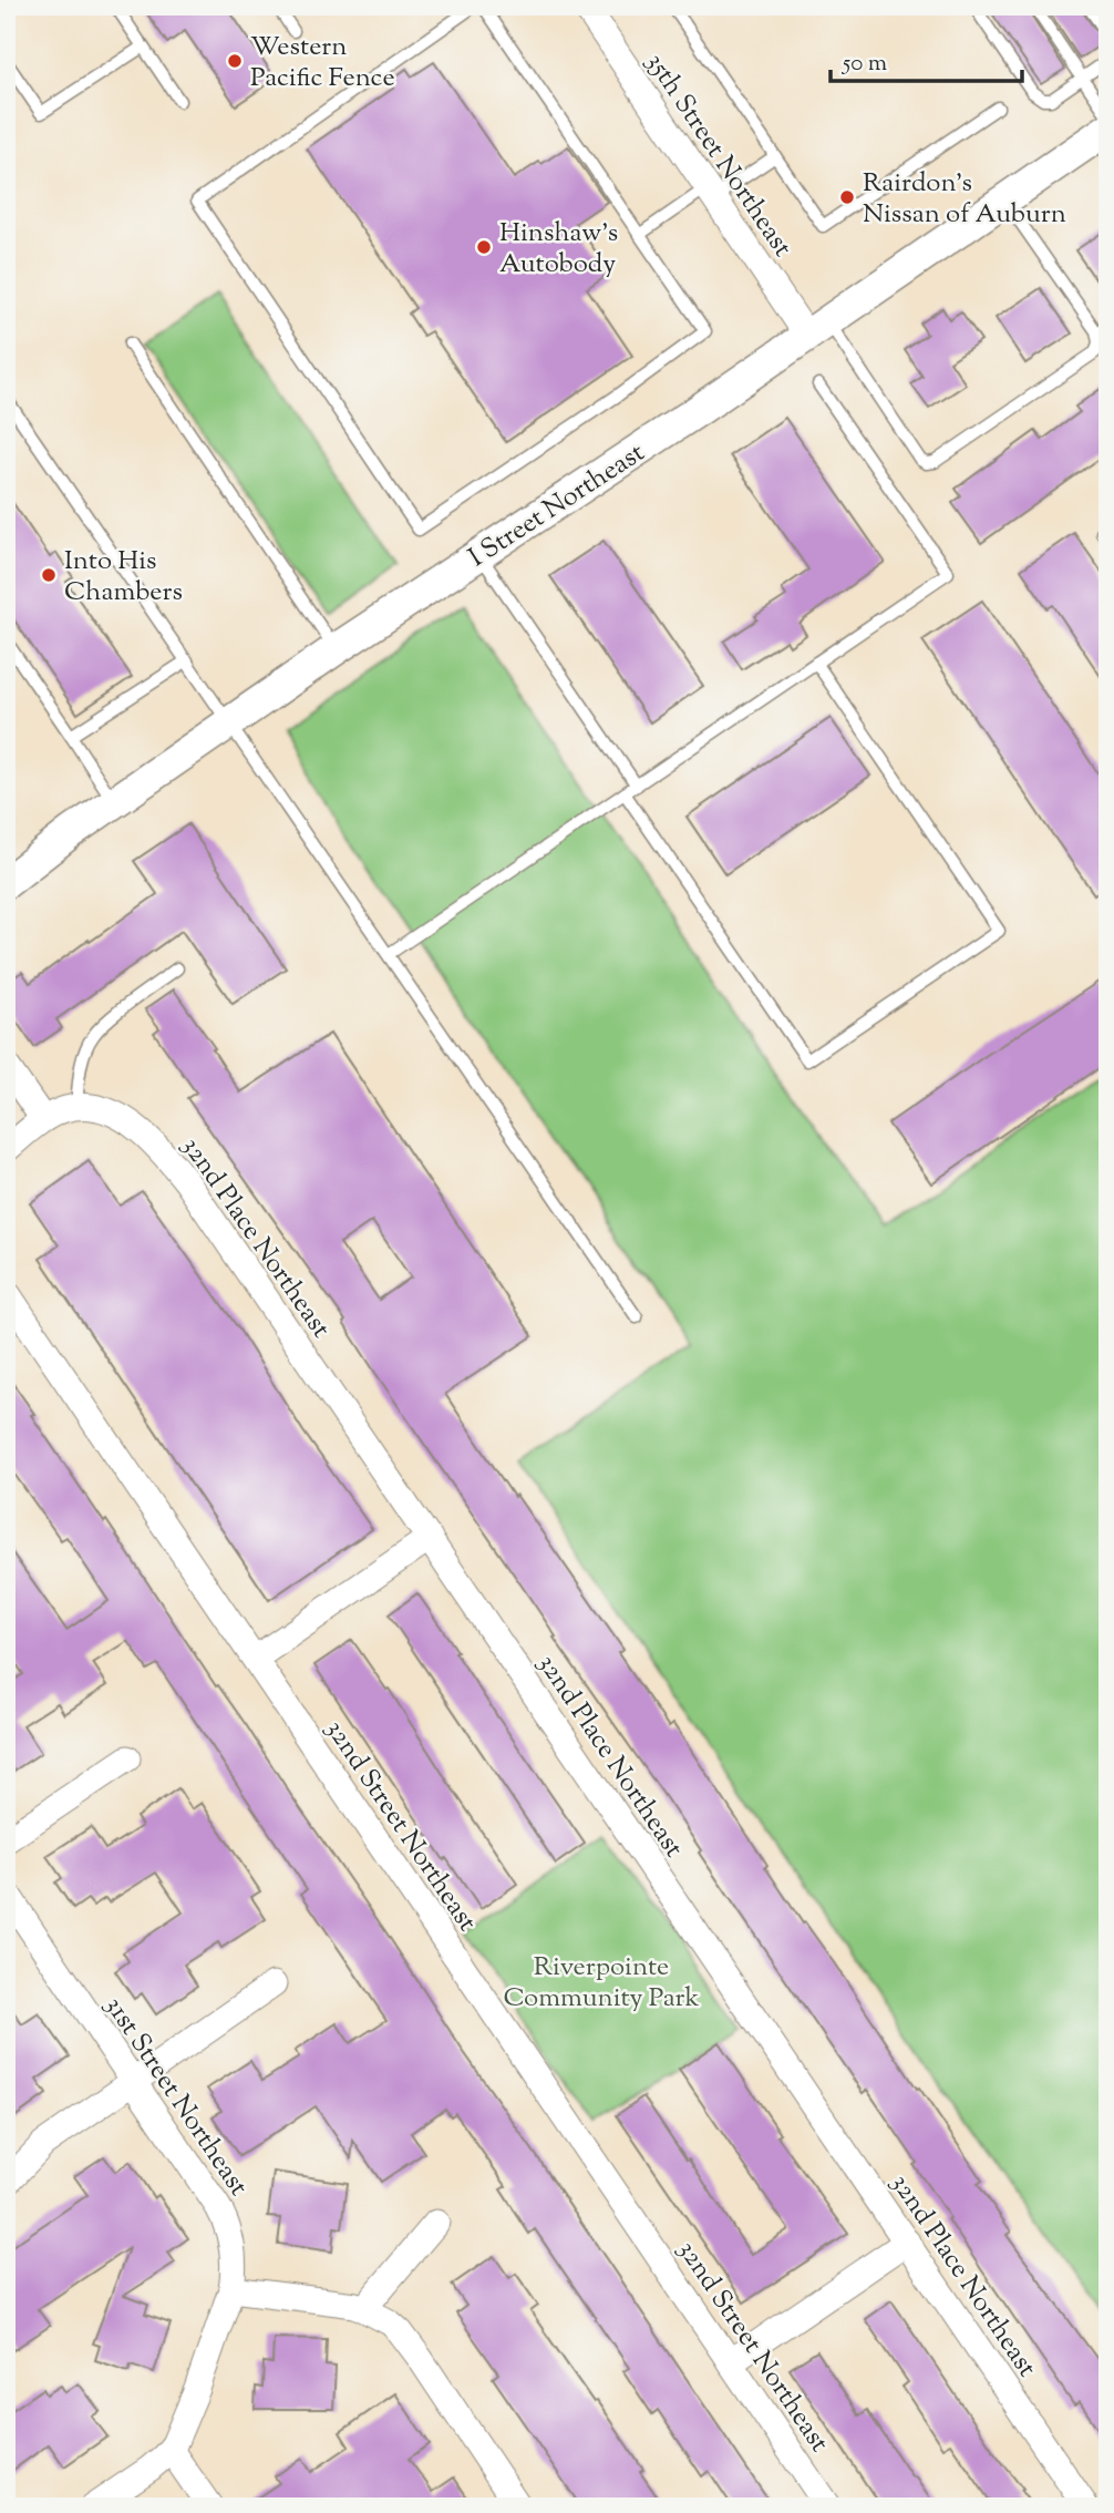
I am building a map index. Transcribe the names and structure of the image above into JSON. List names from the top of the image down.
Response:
{
  "streets": {
    "street": [
      "35th Street Northeast",
      "I Street Northeast",
      "32nd Place Northeast",
      "32nd Street Northeast",
      "31st Street Northeast"
    ]
  },
  "crossings": [
    ["35th Street Northeast", "I Street Northeast"]
  ],
  "parks": ["Riverpointe Community Park"],
  "places": [
    "Western Pacific Fence",
    "Rairdon's Nissan of Auburn",
    "Hinshaw's Autobody",
    "Into His Chambers"
  ],
  "scale_bar": "50 m"
}
